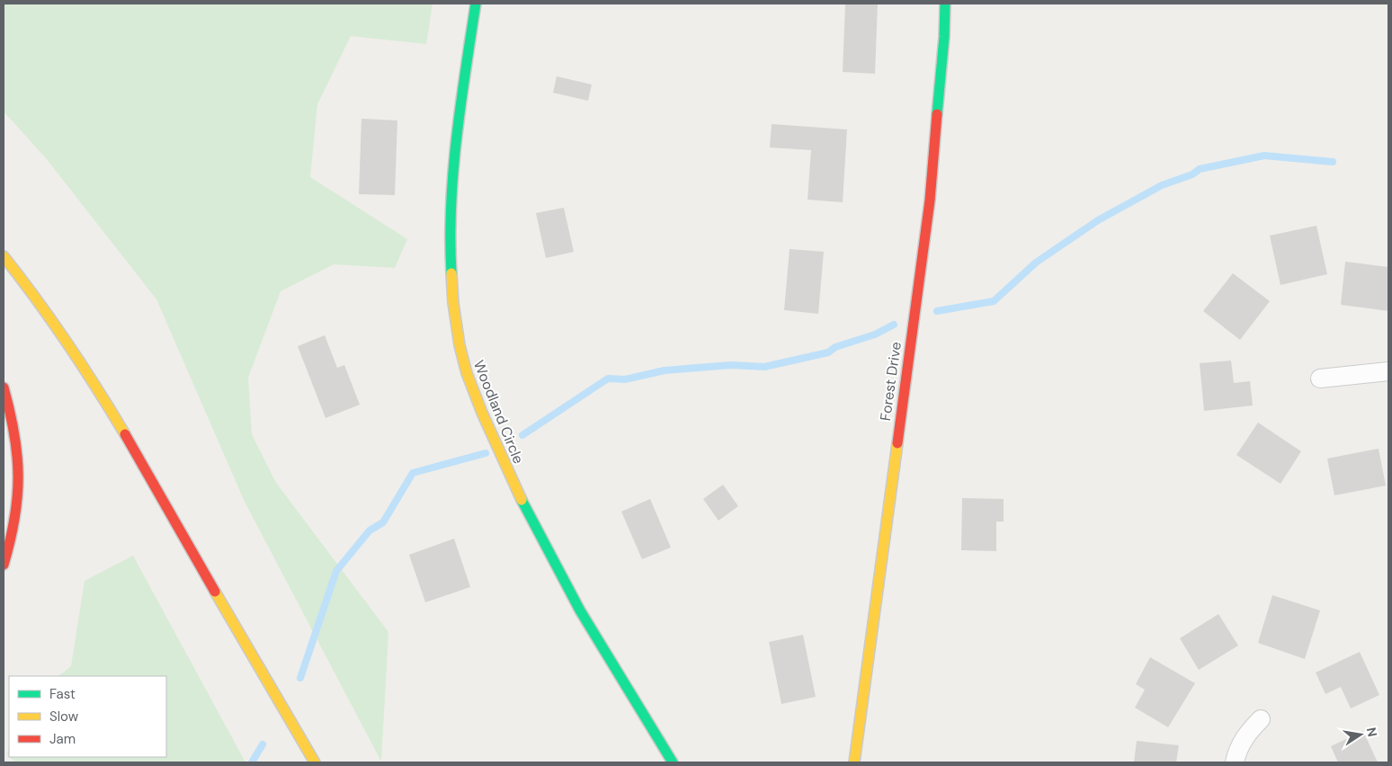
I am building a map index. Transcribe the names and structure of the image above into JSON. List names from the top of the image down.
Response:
{
  "streets": {
    "main road": ["Forest Drive", "Woodland Circle"]
  },
  "legend": ["Fast", "Slow", "Jam"],
  "north": "right"
}
